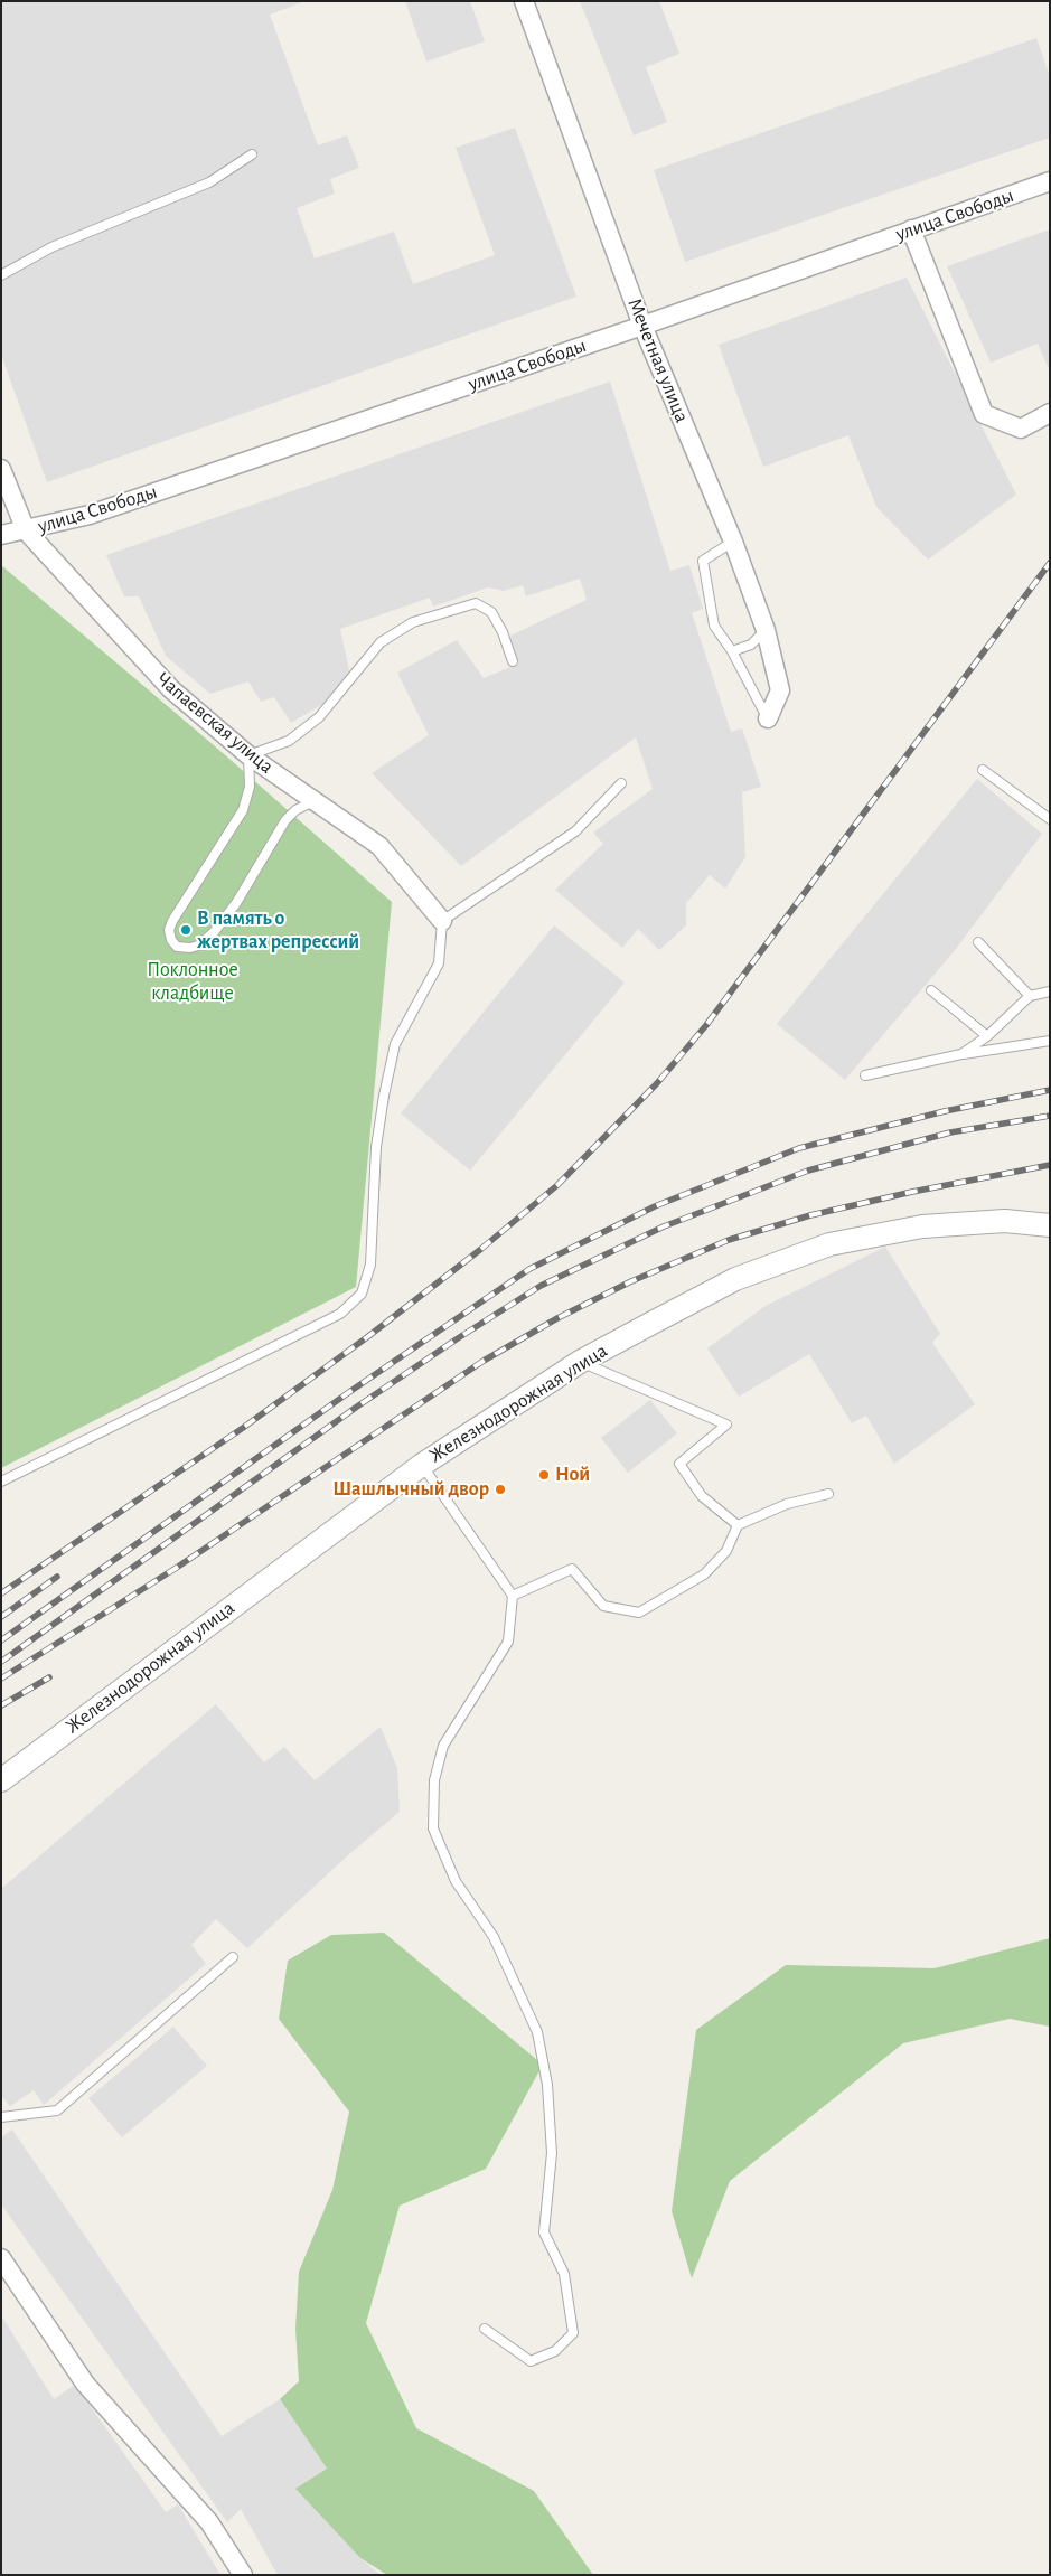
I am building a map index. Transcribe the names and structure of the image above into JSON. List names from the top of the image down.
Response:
{
  "streets": {
    "street": [
      "улица Свободы",
      "Мечетная улица",
      "Чапаевская улица",
      "Железнодорожная улица"
    ]
  },
  "crossings": [
    ["улица Свободы", "Мечетная улица"],
    ["улица Свободы", "Чапаевская улица"]
  ],
  "parks": ["Поклонное кладбище"],
  "places": ["В память о жертвах репрессий", "Ной", "Шашлычный двор"]
}
